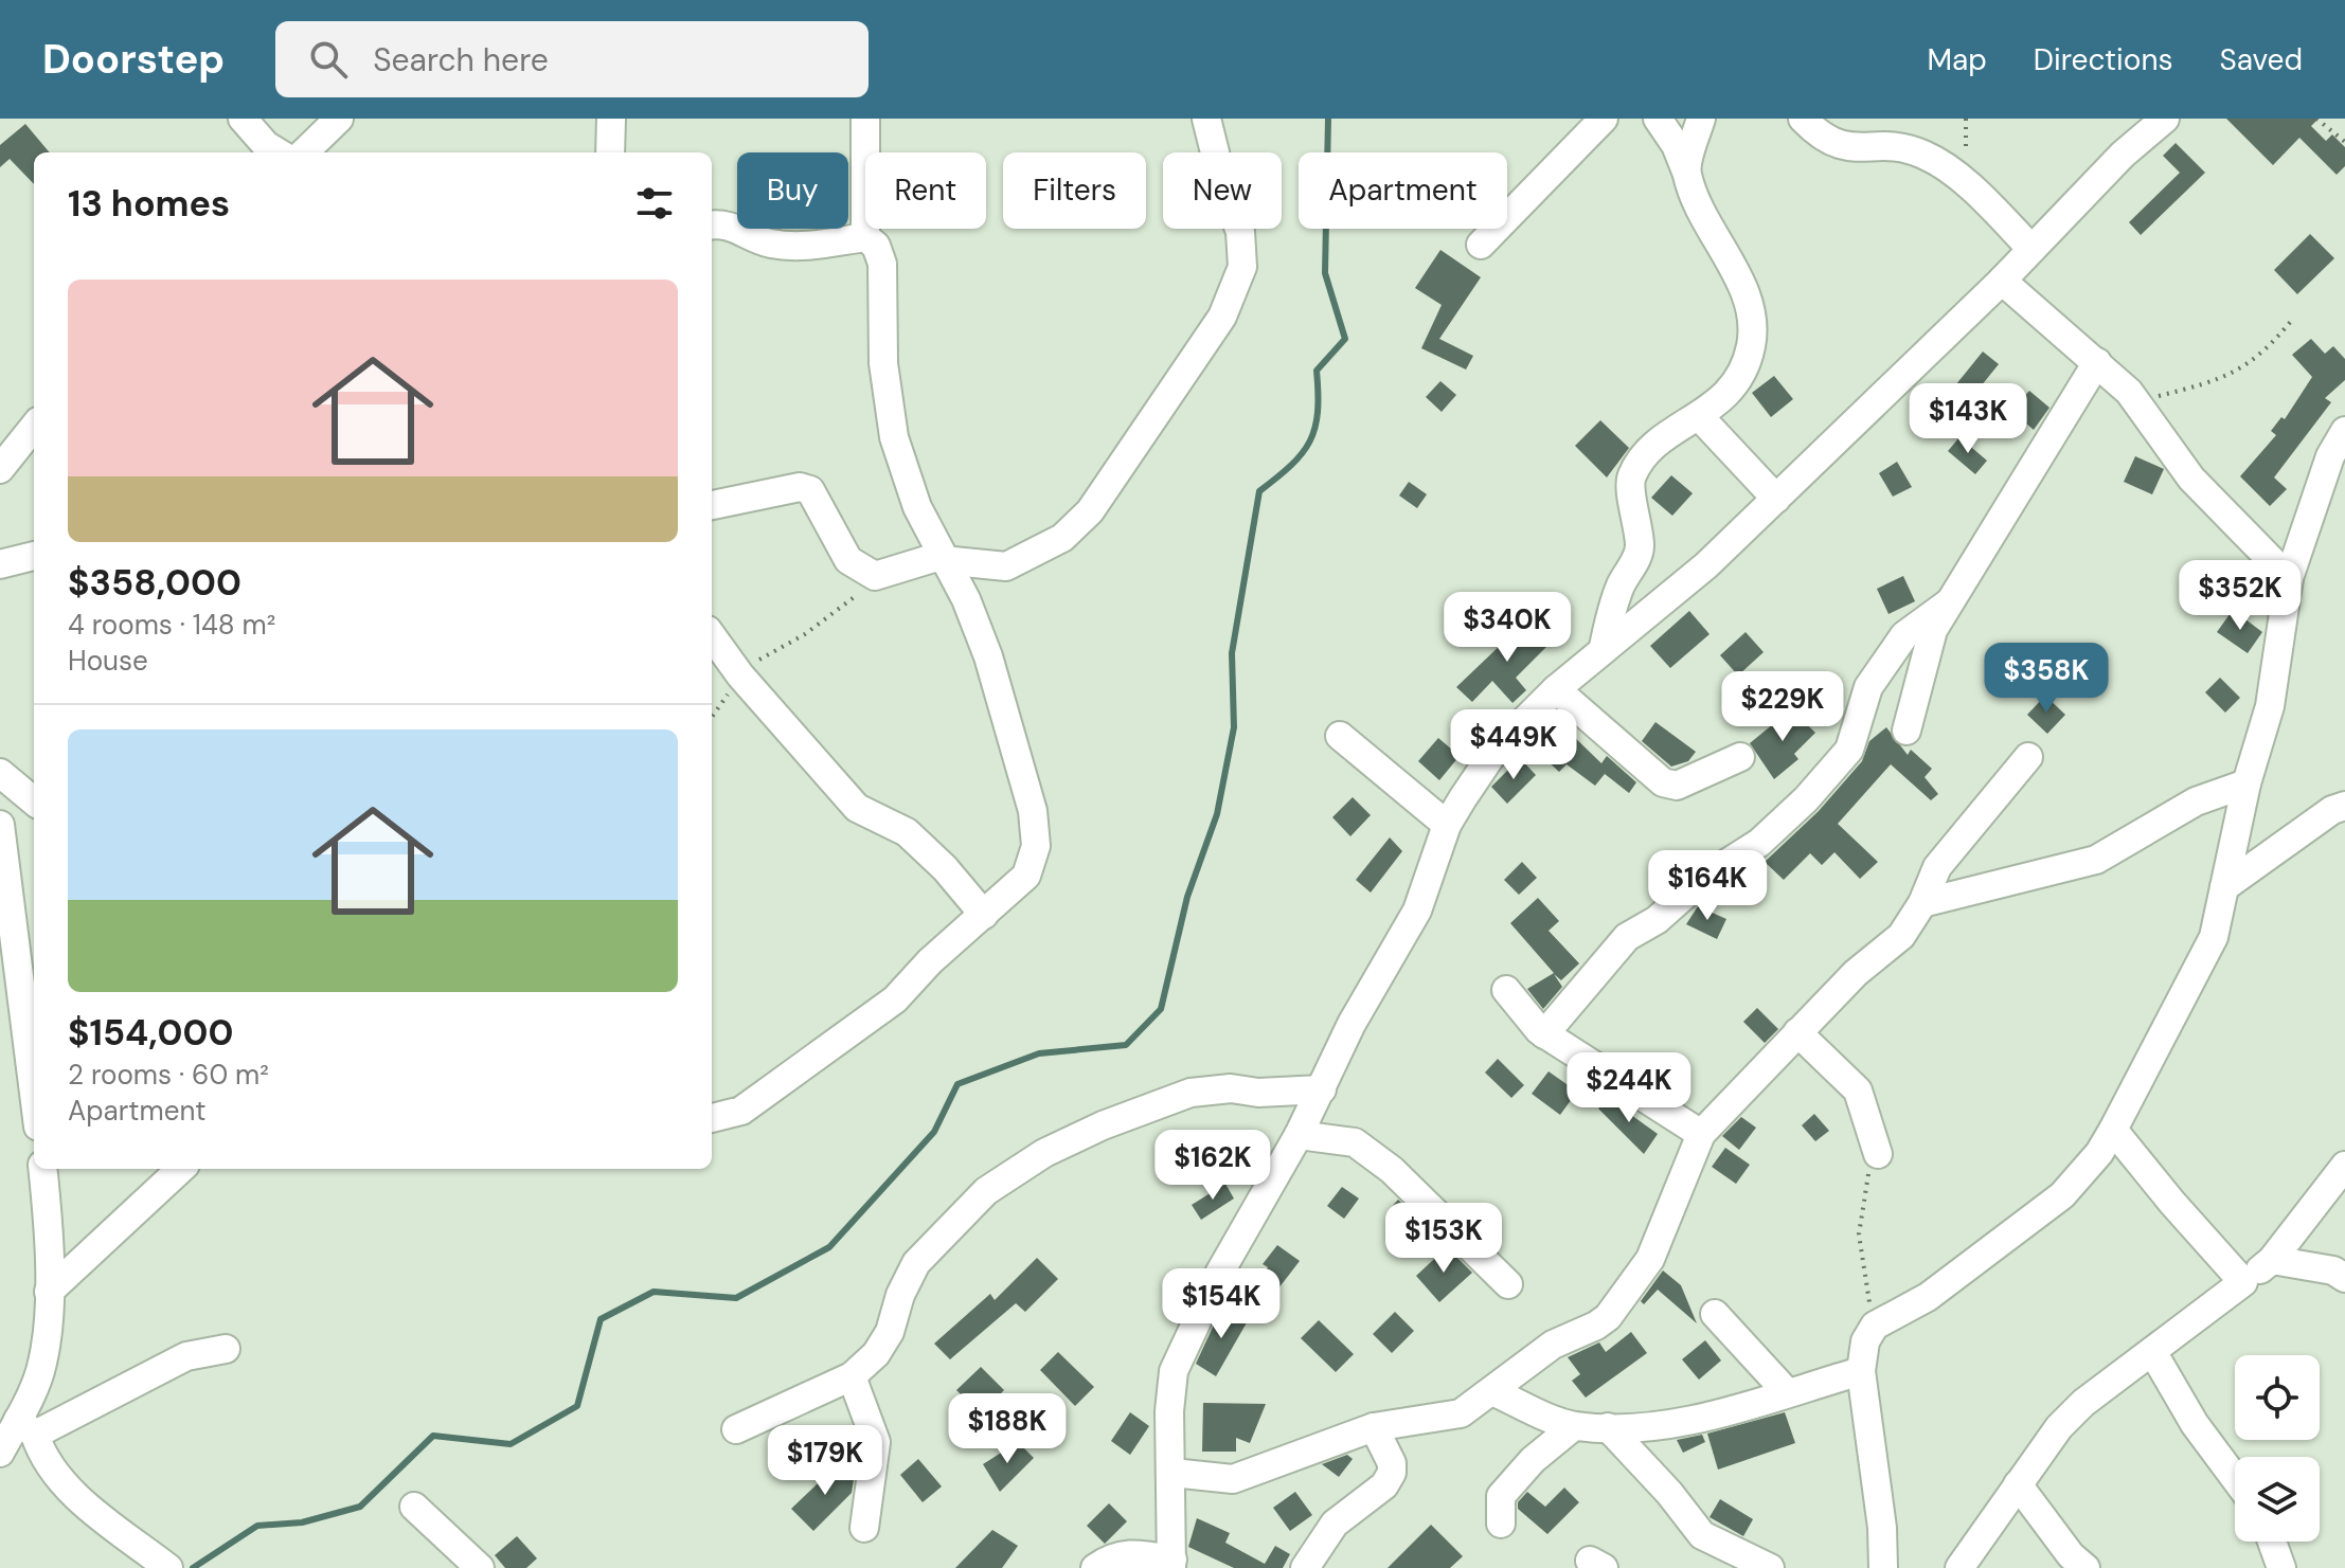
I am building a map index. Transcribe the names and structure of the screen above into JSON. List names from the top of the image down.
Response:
{
  "page": {
    "header": "Doorstep",
    "search": "Search here",
    "nav": ["Map", "Directions", "Saved"],
    "chip": [
      "Buy",
      "Rent",
      "Filters",
      "New",
      "Apartment"
    ],
    "heading": "13 homes",
    "list": [
      {
        "name": "$358,000",
        "note": "4 rooms · 148 m² · House"
      },
      {
        "name": "$154,000",
        "note": "2 rooms · 60 m² · Apartment"
      }
    ],
    "price": [
      "$143K",
      "$352K",
      "$340K",
      "$358K",
      "$229K",
      "$449K",
      "$164K",
      "$244K",
      "$162K",
      "$153K",
      "$154K",
      "$188K",
      "$179K"
    ]
  }
}
